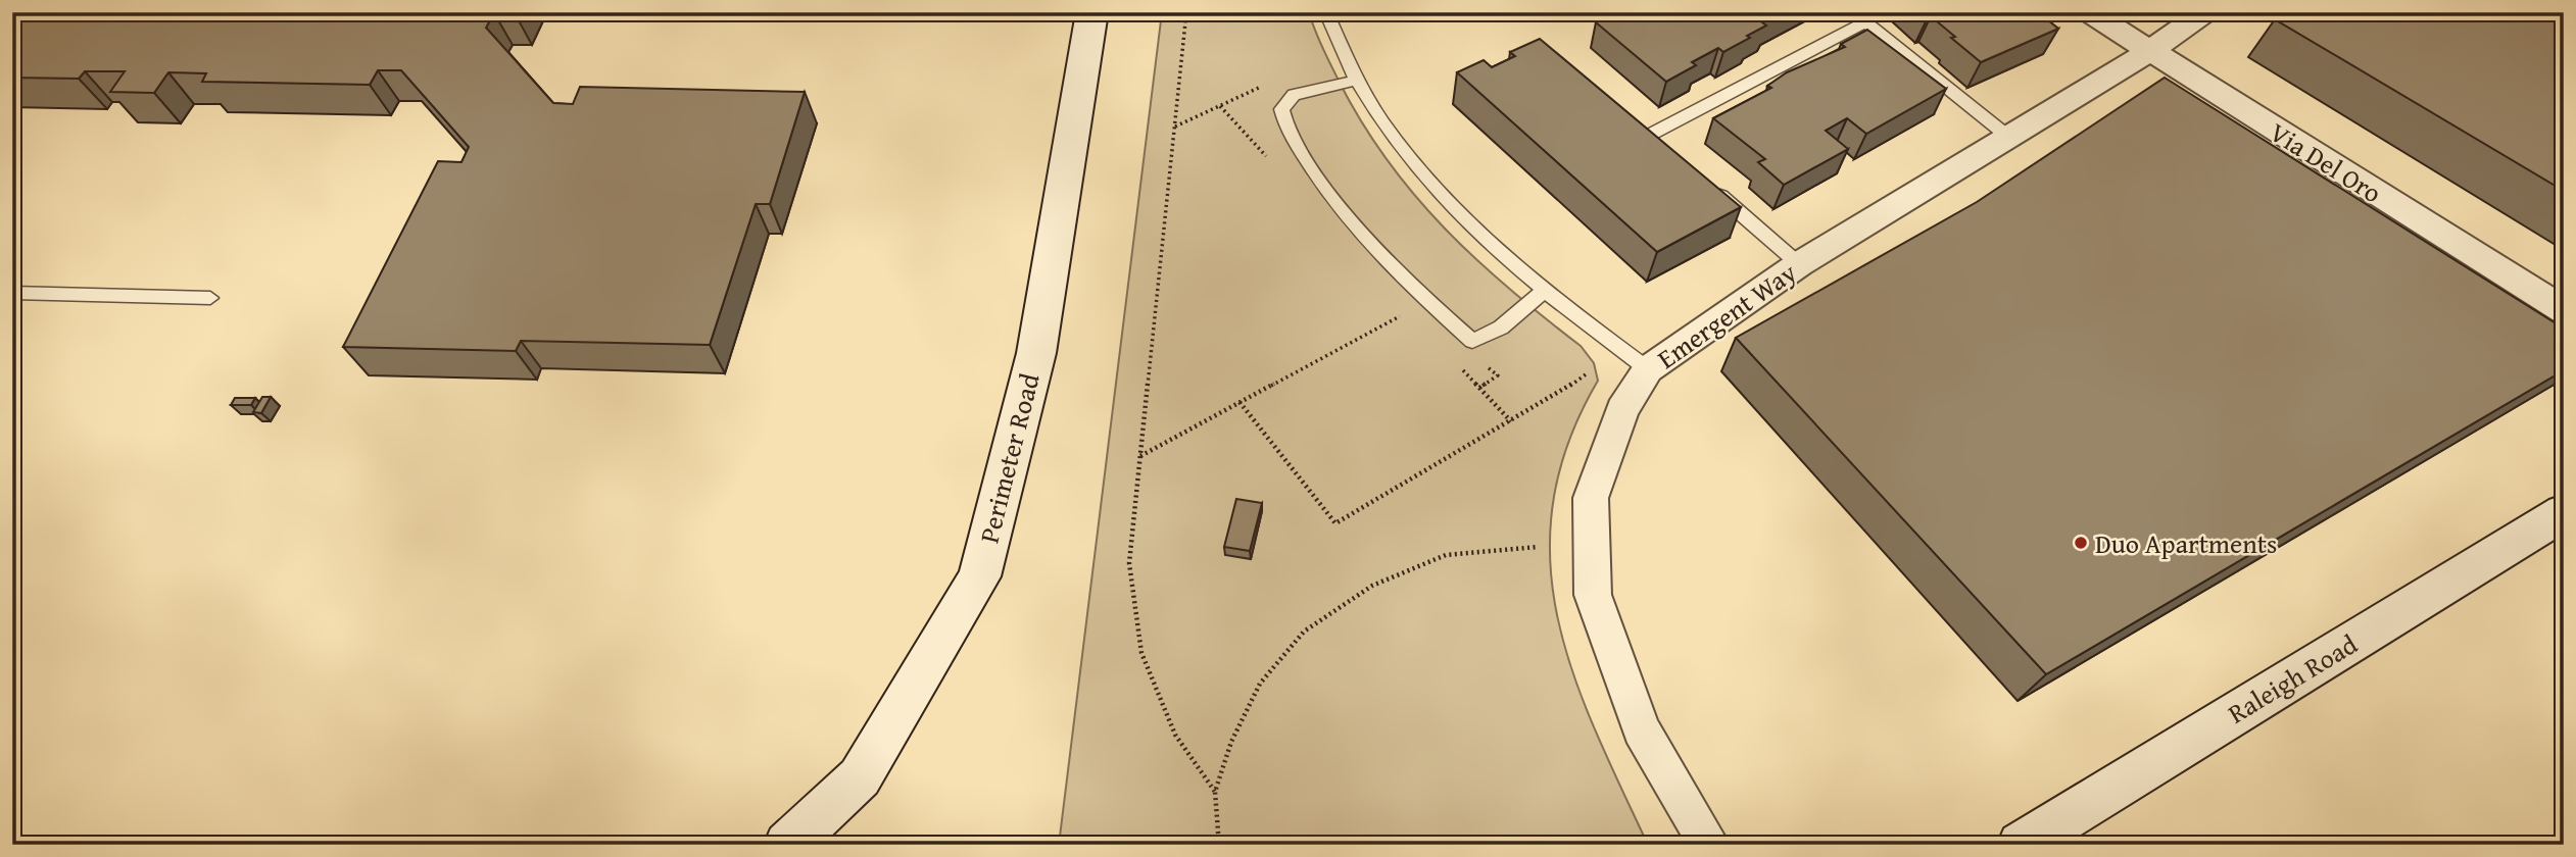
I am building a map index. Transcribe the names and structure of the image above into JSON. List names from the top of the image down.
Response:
{
  "streets": {
    "street": [
      "Via Del Oro",
      "Emergent Way",
      "Perimeter Road",
      "Raleigh Road"
    ]
  },
  "crossings": [
    ["Via Del Oro", "Emergent Way"]
  ],
  "places": ["Duo Apartments"]
}
